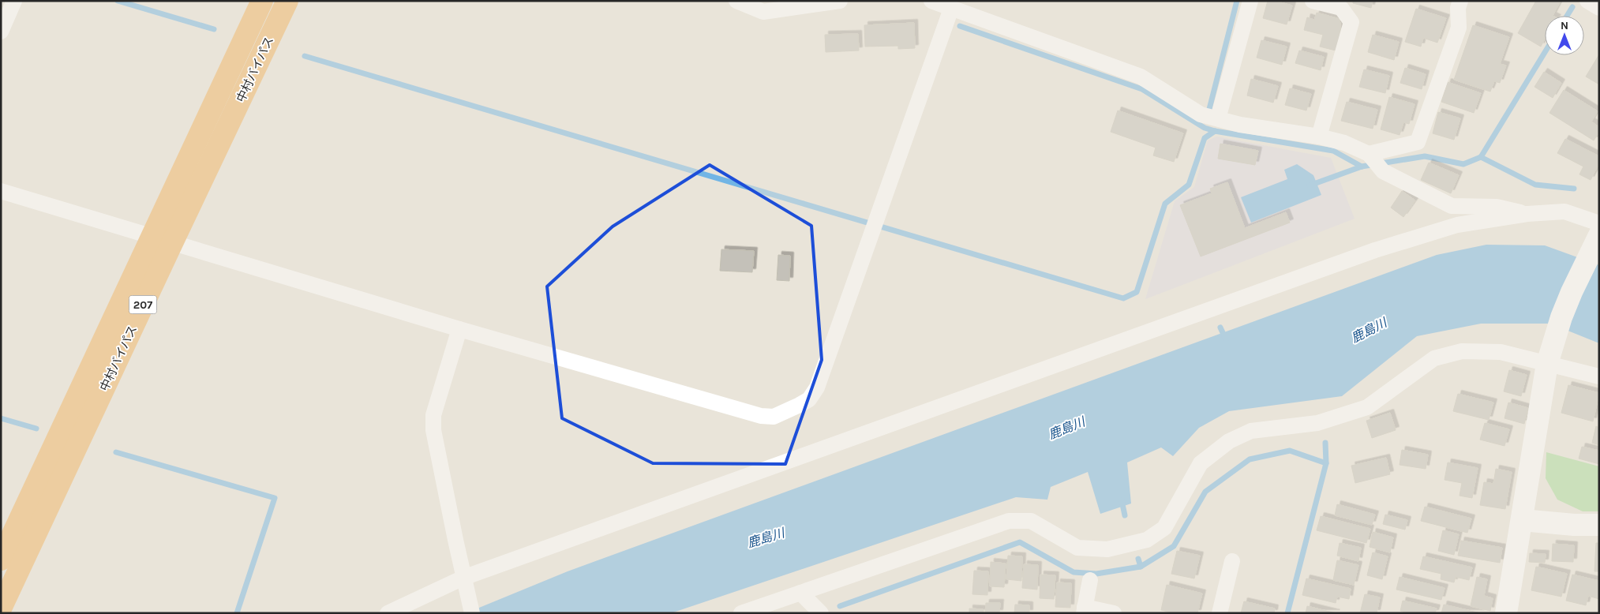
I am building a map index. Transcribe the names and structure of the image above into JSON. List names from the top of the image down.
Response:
{
  "streets": {
    "highway": ["中村バイパス", "207"]
  },
  "water": ["鹿島川"],
  "north": "top"
}
